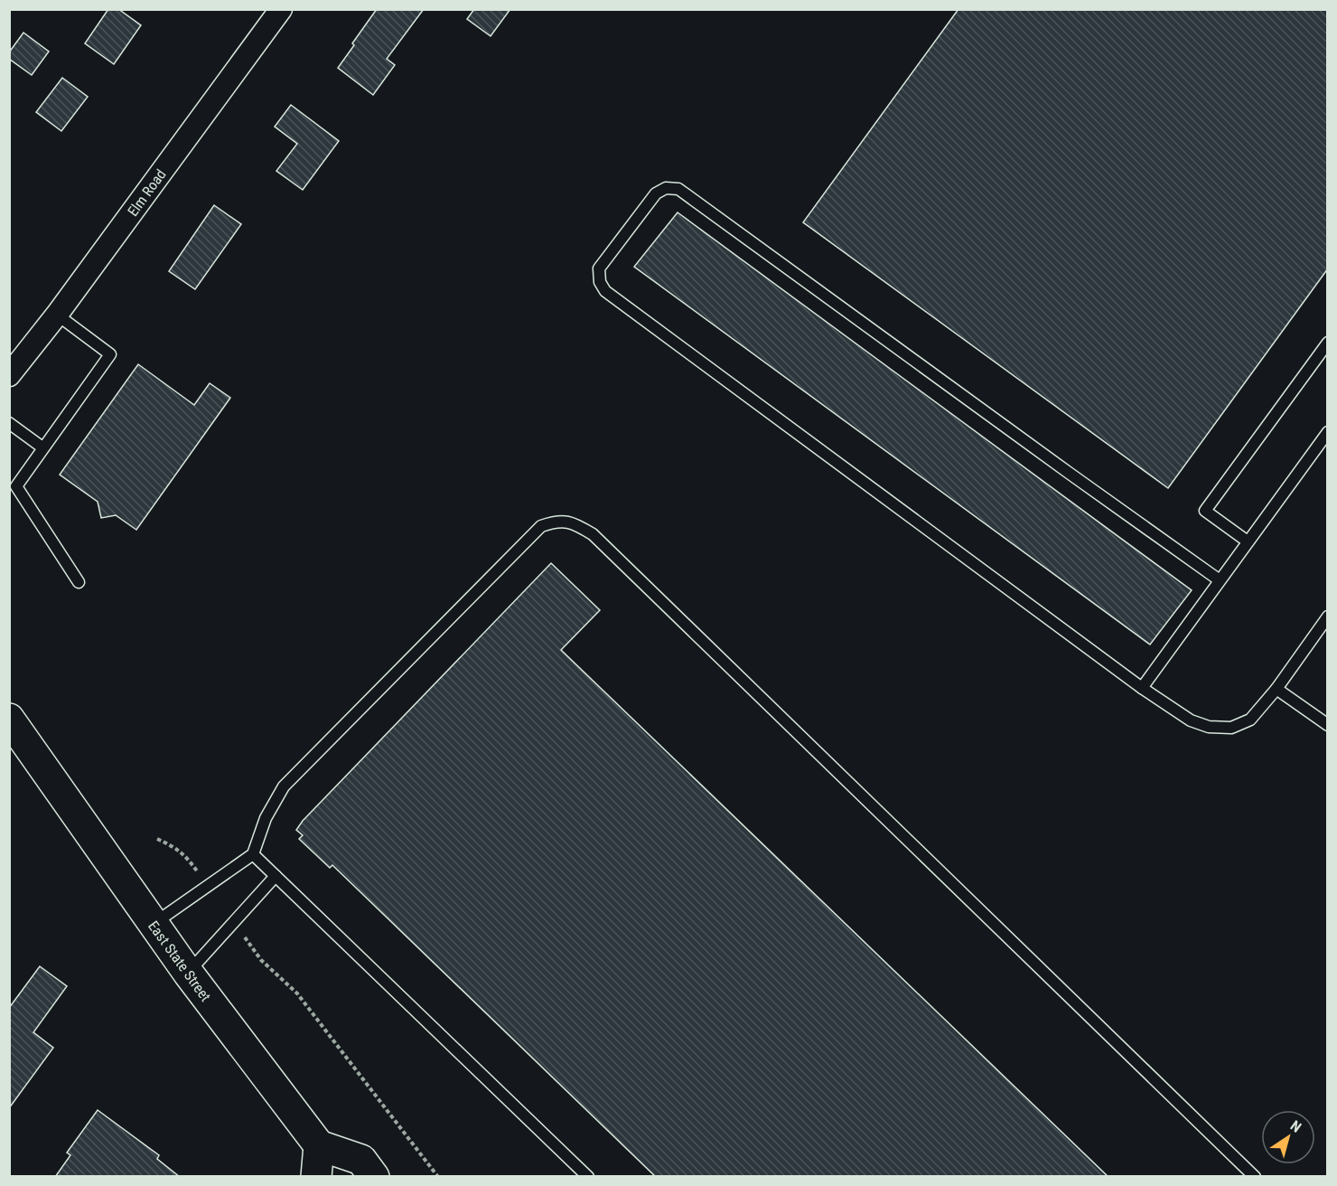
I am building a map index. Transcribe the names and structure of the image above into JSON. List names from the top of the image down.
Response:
{
  "streets": {
    "main road": ["East State Street"],
    "street": ["Elm Road"]
  },
  "north": "top right"
}
